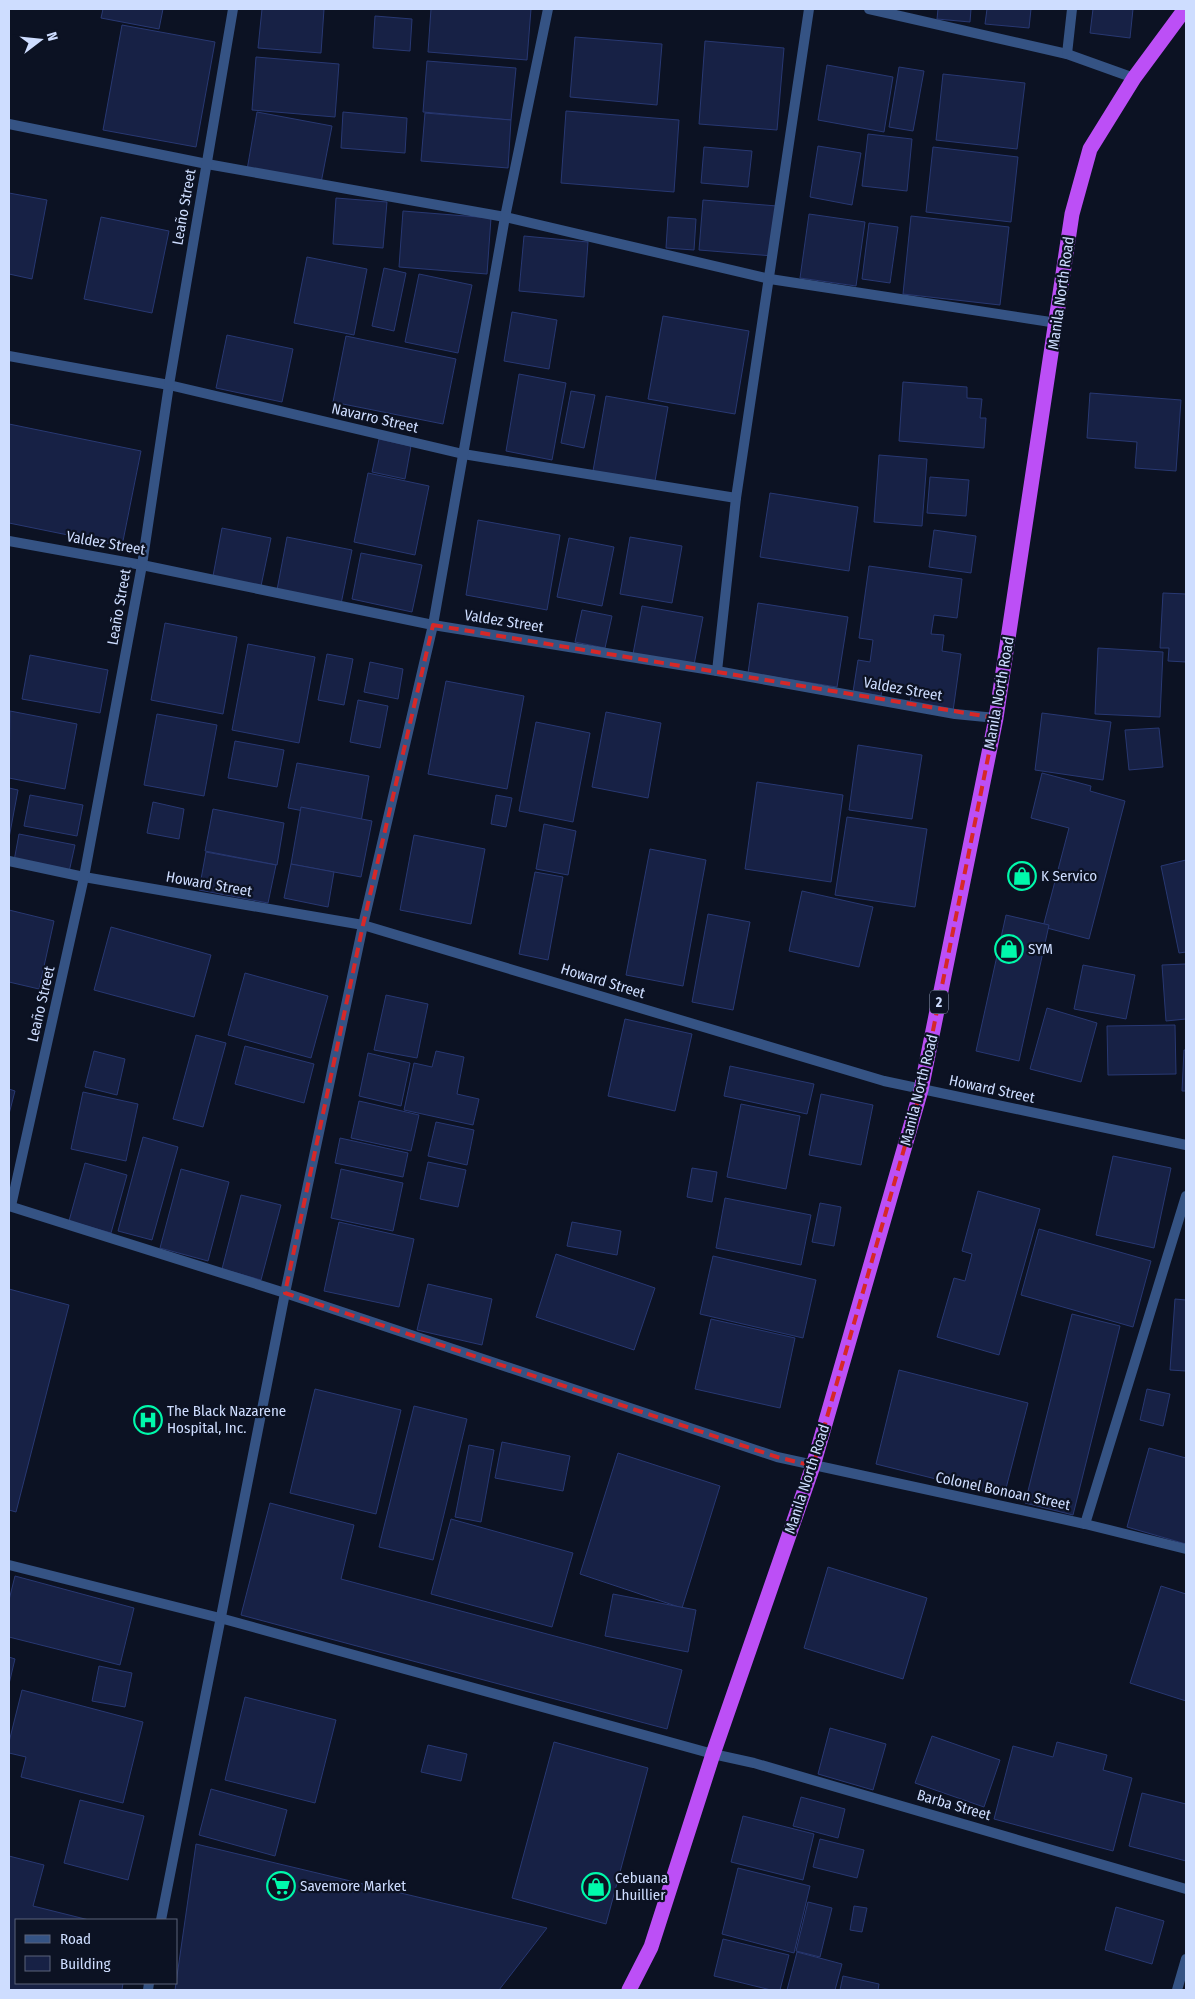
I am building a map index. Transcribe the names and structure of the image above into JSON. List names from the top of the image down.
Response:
{
  "streets": {
    "highway": ["Manila North Road", "2"],
    "street": [
      "Leaño Street",
      "Navarro Street",
      "Valdez Street",
      "Howard Street",
      "Colonel Bonoan Street",
      "Barba Street"
    ]
  },
  "crossings": [
    ["Leaño Street", "Navarro Street"],
    ["Leaño Street", "Valdez Street"],
    ["Leaño Street", "Howard Street"],
    ["Leaño Street", "Colonel Bonoan Street"],
    ["Manila North Road", "Valdez Street"],
    ["Manila North Road", "Howard Street"],
    ["Manila North Road", "Colonel Bonoan Street"],
    ["Manila North Road", "Barba Street"]
  ],
  "places": {
    "shop": ["K Servico", "SYM", "Cebuana Lhuillier"],
    "hospital": ["The Black Nazarene Hospital, Inc."],
    "supermarket": ["Savemore Market"]
  },
  "legend": ["Road", "Building"],
  "north": "right"
}
